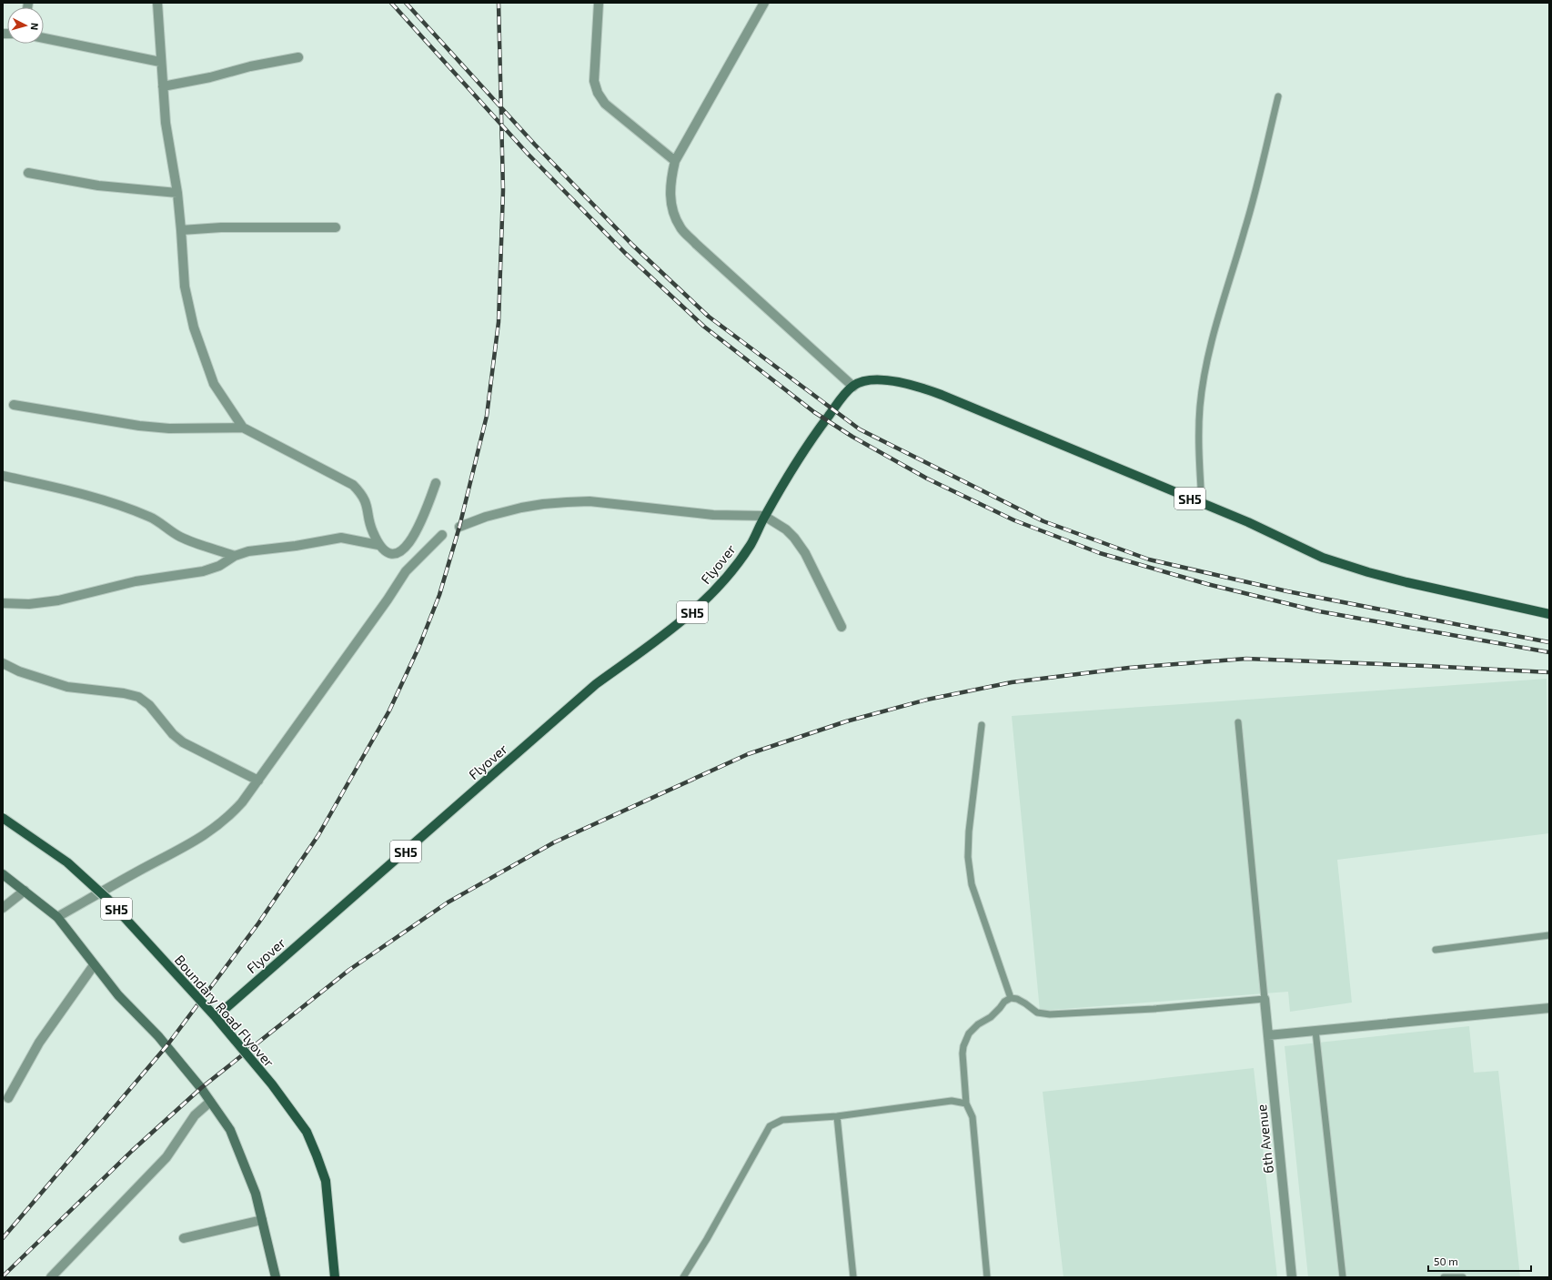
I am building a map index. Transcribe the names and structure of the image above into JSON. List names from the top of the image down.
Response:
{
  "streets": {
    "main road": ["SH5", "Flyover", "Boundary Road Flyover"],
    "street": ["6th Avenue"]
  },
  "crossings": [
    ["SH5", "Flyover"],
    ["Flyover", "Boundary Road Flyover"]
  ],
  "scale_bar": "50 m",
  "north": "right"
}
